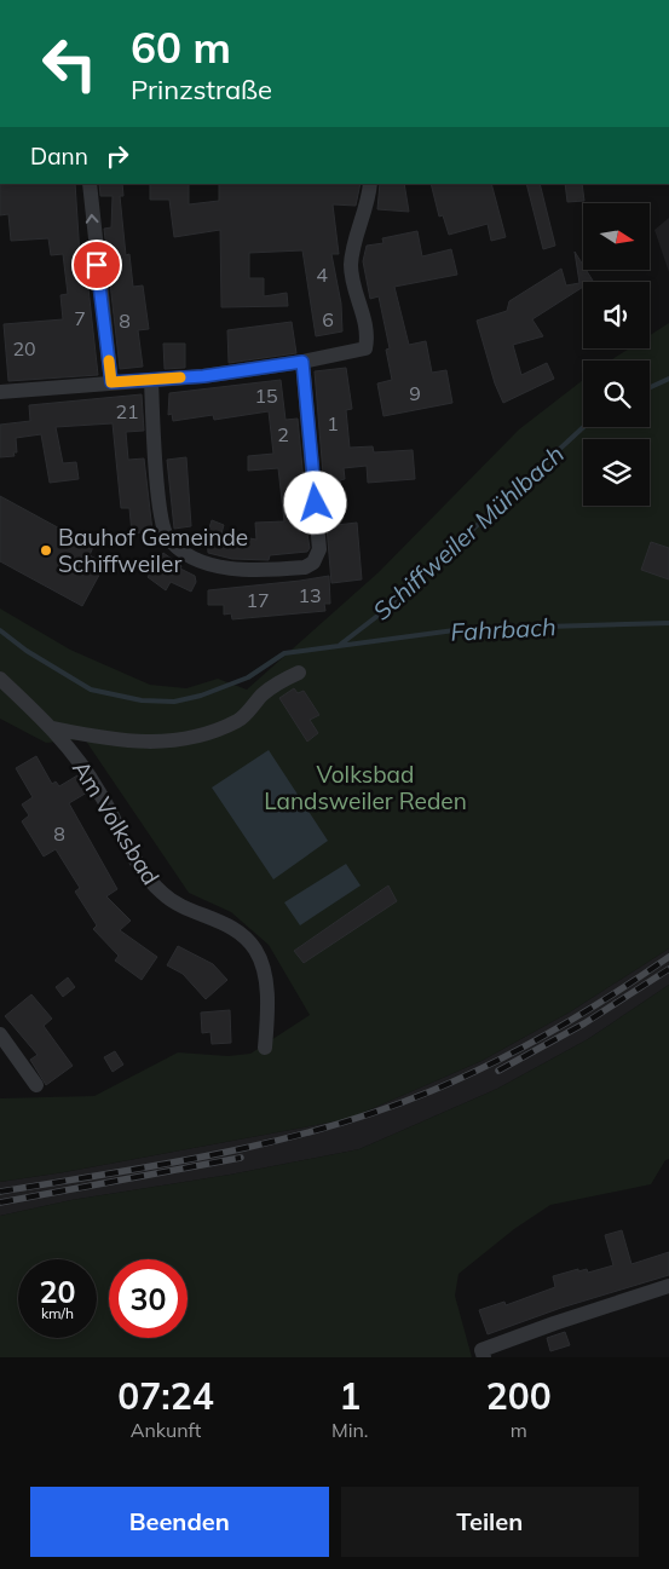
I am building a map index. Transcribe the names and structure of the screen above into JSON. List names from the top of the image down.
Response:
{
  "streets": {
    "street": ["Am Volksbad"]
  },
  "water": ["Schiffweiler Mühlbach", "Fahrbach"],
  "parks": ["Volksbad Landsweiler Reden"],
  "places": ["Bauhof Gemeinde Schiffweiler"],
  "house_numbers": [
    "4",
    "7",
    "6",
    "8",
    "20",
    "9",
    "15",
    "21",
    "1",
    "2",
    "13",
    "17",
    "8"
  ],
  "north": "right",
  "page": {
    "turn": ["60 m", "Prinzstraße"],
    "then": "Dann",
    "speed": "20 km/h",
    "limit": "30",
    "eta": [
      "07:24",
      "Ankunft",
      "1",
      "Min.",
      "200",
      "m"
    ],
    "buttons": ["Beenden", "Teilen"]
  }
}
